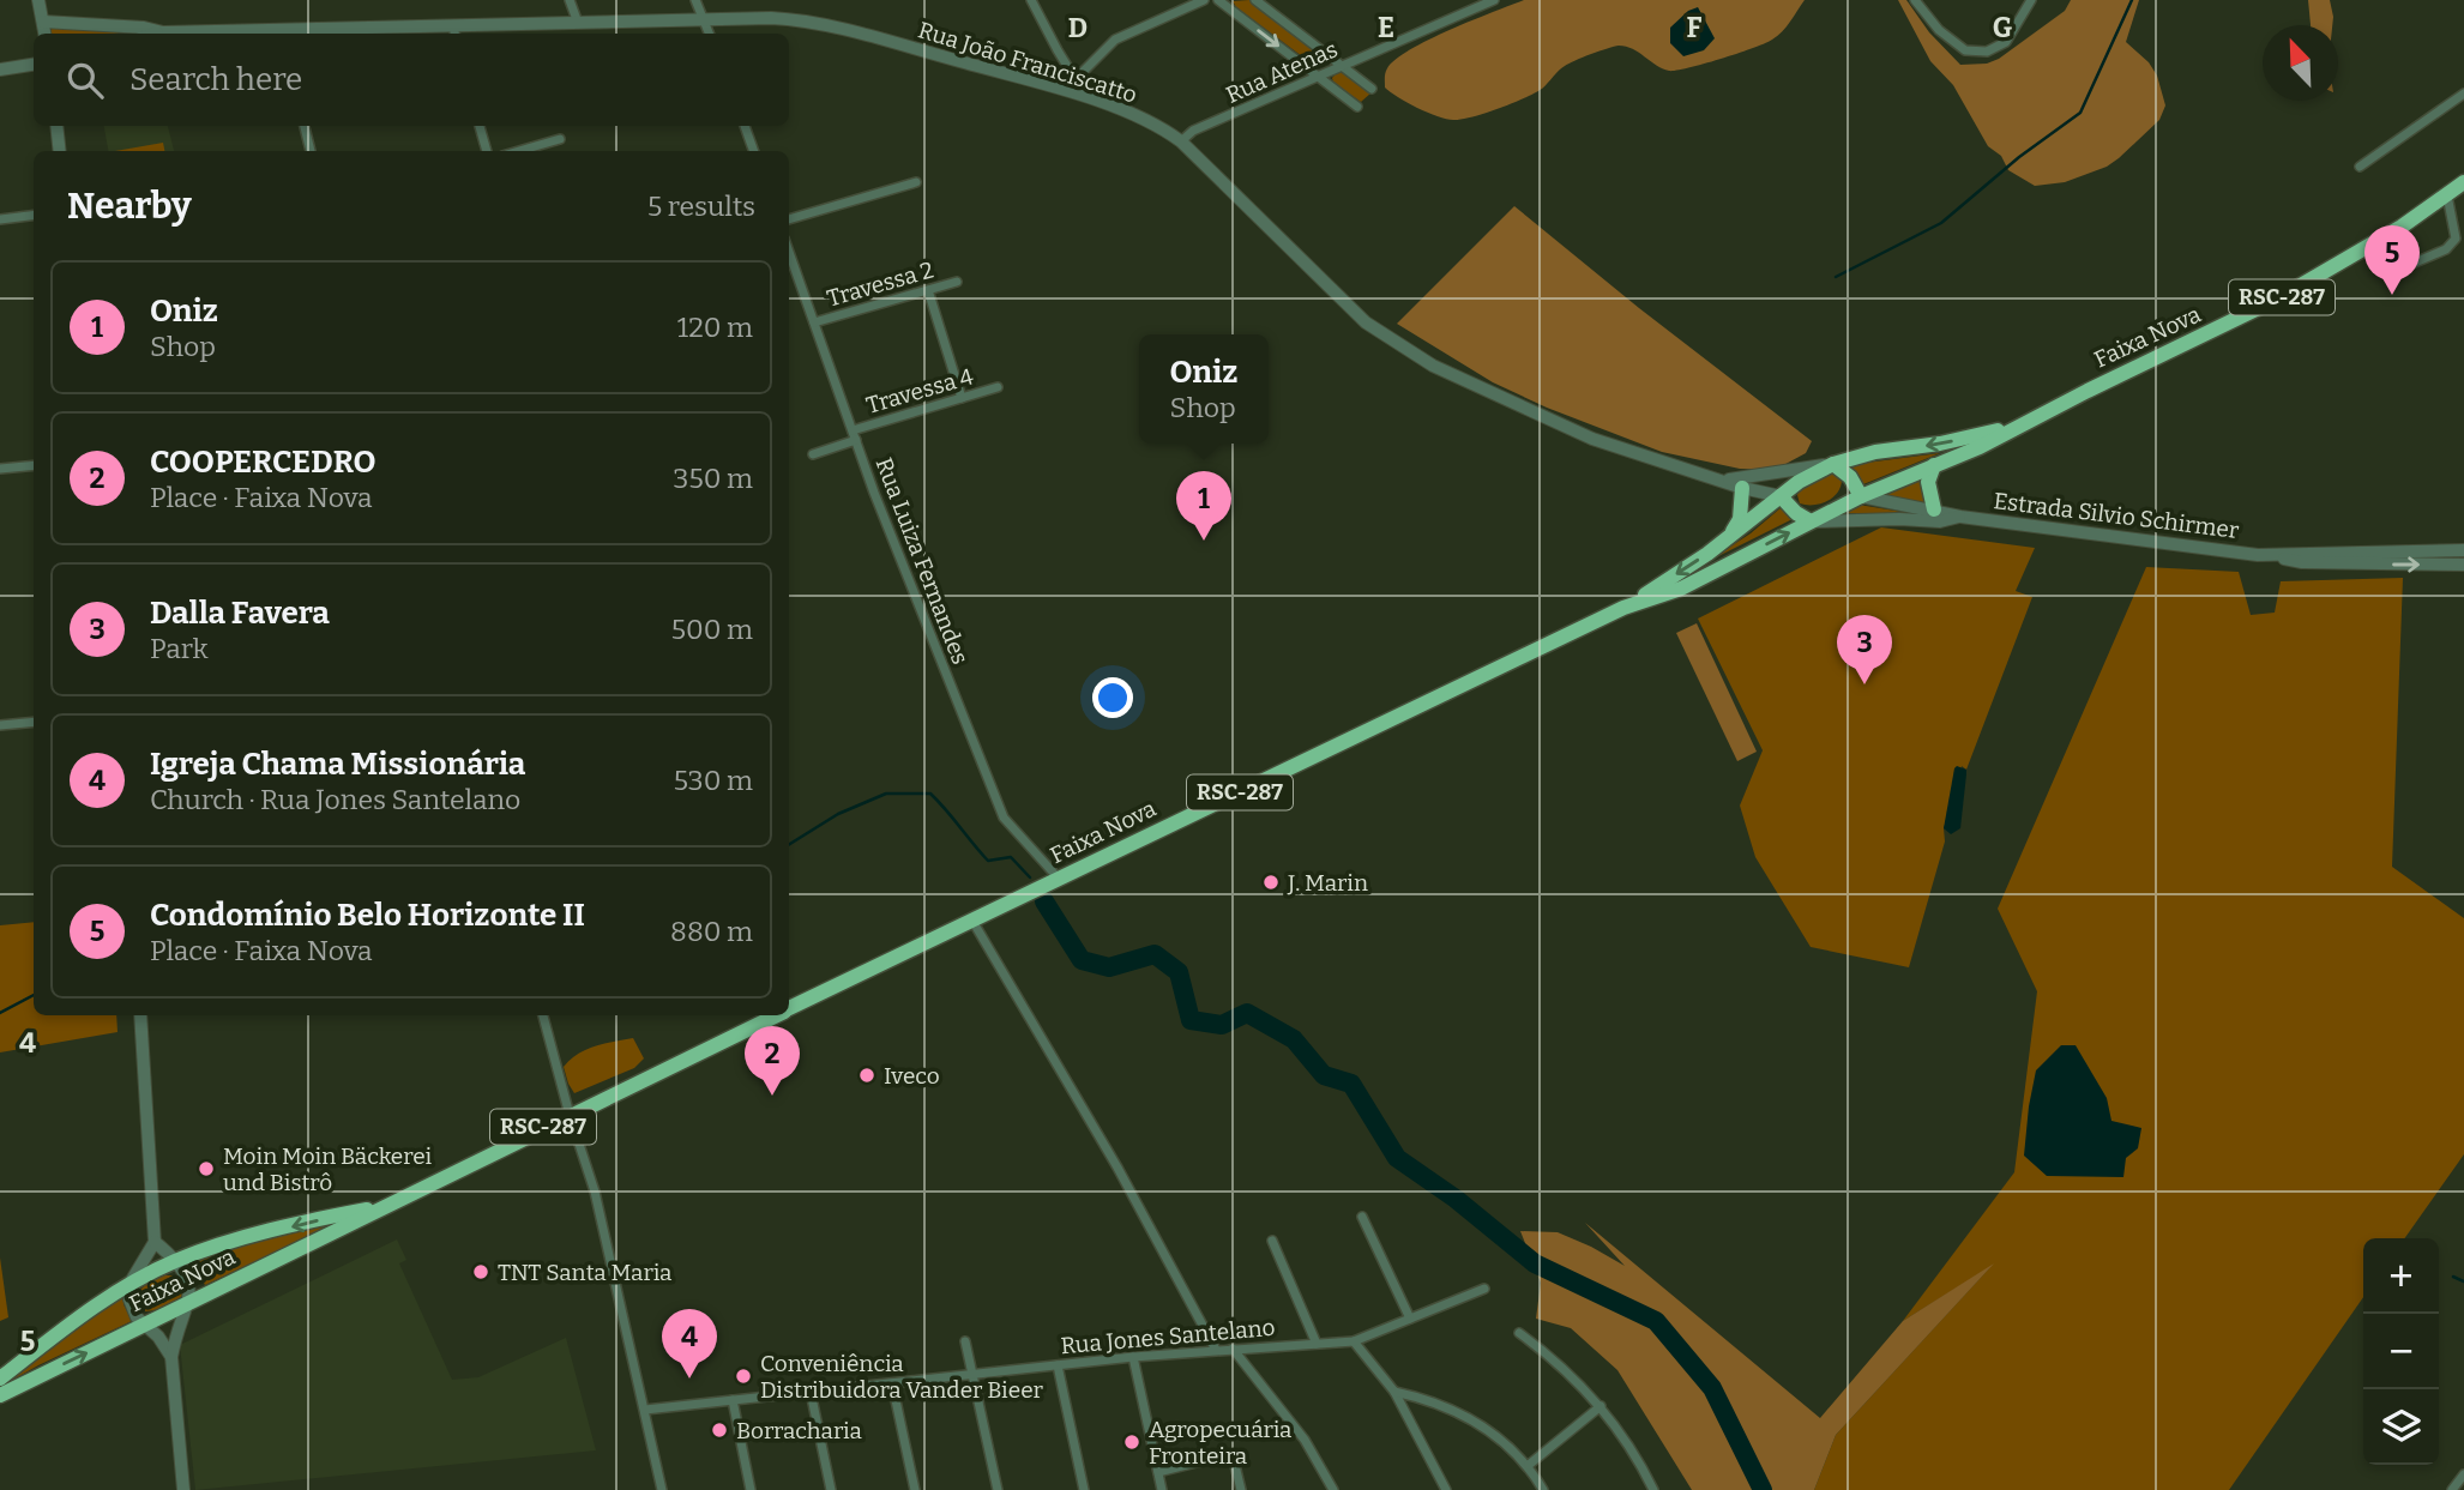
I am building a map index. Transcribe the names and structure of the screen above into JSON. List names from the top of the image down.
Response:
{
  "streets": {
    "highway": ["RSC-287", "Faixa Nova"],
    "street": [
      "Rua João Franciscatto",
      "Rua Atenas",
      "Travessa 2",
      "Travessa 4",
      "Estrada Silvio Schirmer",
      "Rua Luiza Fernandes",
      "Rua Jones Santelano"
    ]
  },
  "crossings": [
    ["Rua João Franciscatto", "Rua Atenas"],
    ["Rua João Franciscatto", "Faixa Nova"],
    ["Travessa 2", "Rua Luiza Fernandes"],
    ["Faixa Nova", "Estrada Silvio Schirmer"],
    ["Faixa Nova", "Rua Luiza Fernandes"],
    ["Travessa 4", "Rua Luiza Fernandes"]
  ],
  "places": [
    "J. Marin",
    "Iveco",
    "Moin Moin Bäckerei und Bistrô",
    "TNT Santa Maria",
    "Conveniência Distribuidora Vander Bieer",
    "Borracharia",
    "Agropecuária Fronteira"
  ],
  "north": "top left",
  "page": {
    "search": "Search here",
    "heading": ["Nearby", "5 results"],
    "pins": [
      "5",
      "1",
      "3",
      "2",
      "4"
    ],
    "list": [
      {
        "mark": "1",
        "name": "Oniz",
        "note": "Shop",
        "value": "120 m"
      },
      {
        "mark": "2",
        "name": "COOPERCEDRO",
        "note": "Place · Faixa Nova",
        "value": "350 m"
      },
      {
        "mark": "3",
        "name": "Dalla Favera",
        "note": "Park",
        "value": "500 m"
      },
      {
        "mark": "4",
        "name": "Igreja Chama Missionária",
        "note": "Church · Rua Jones Santelano",
        "value": "530 m"
      },
      {
        "mark": "5",
        "name": "Condomínio Belo Horizonte II",
        "note": "Place · Faixa Nova",
        "value": "880 m"
      }
    ],
    "popup": ["Oniz", "Shop"],
    "map_buttons": ["+", "−"]
  },
  "grid": {
    "columns": [
      "D",
      "E",
      "F",
      "G"
    ],
    "rows": ["4", "5"]
  }
}
